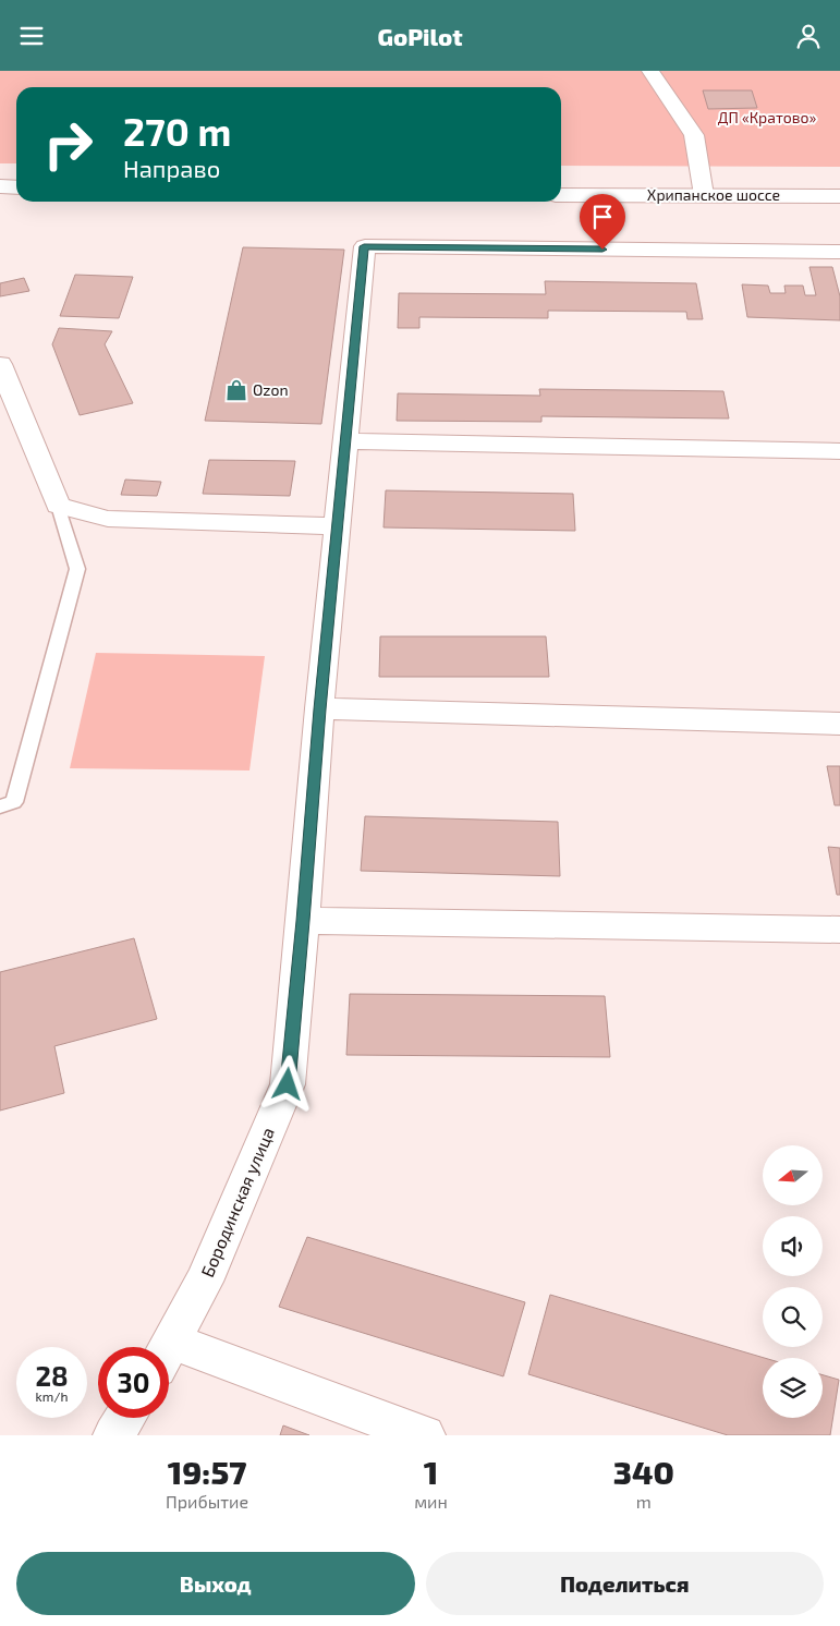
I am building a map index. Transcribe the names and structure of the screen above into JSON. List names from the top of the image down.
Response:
{
  "streets": {
    "street": ["Хрипанское шоссе", "Бородинская улица"]
  },
  "parks": ["ДП «Кратово»"],
  "places": {
    "shop": ["Ozon"]
  },
  "north": "left",
  "page": {
    "header": "GoPilot",
    "turn": ["270 m", "Направо"],
    "speed": "28 km/h",
    "limit": "30",
    "eta": [
      "19:57",
      "Прибытие",
      "1",
      "мин",
      "340",
      "m"
    ],
    "buttons": ["Выход", "Поделиться"]
  }
}
